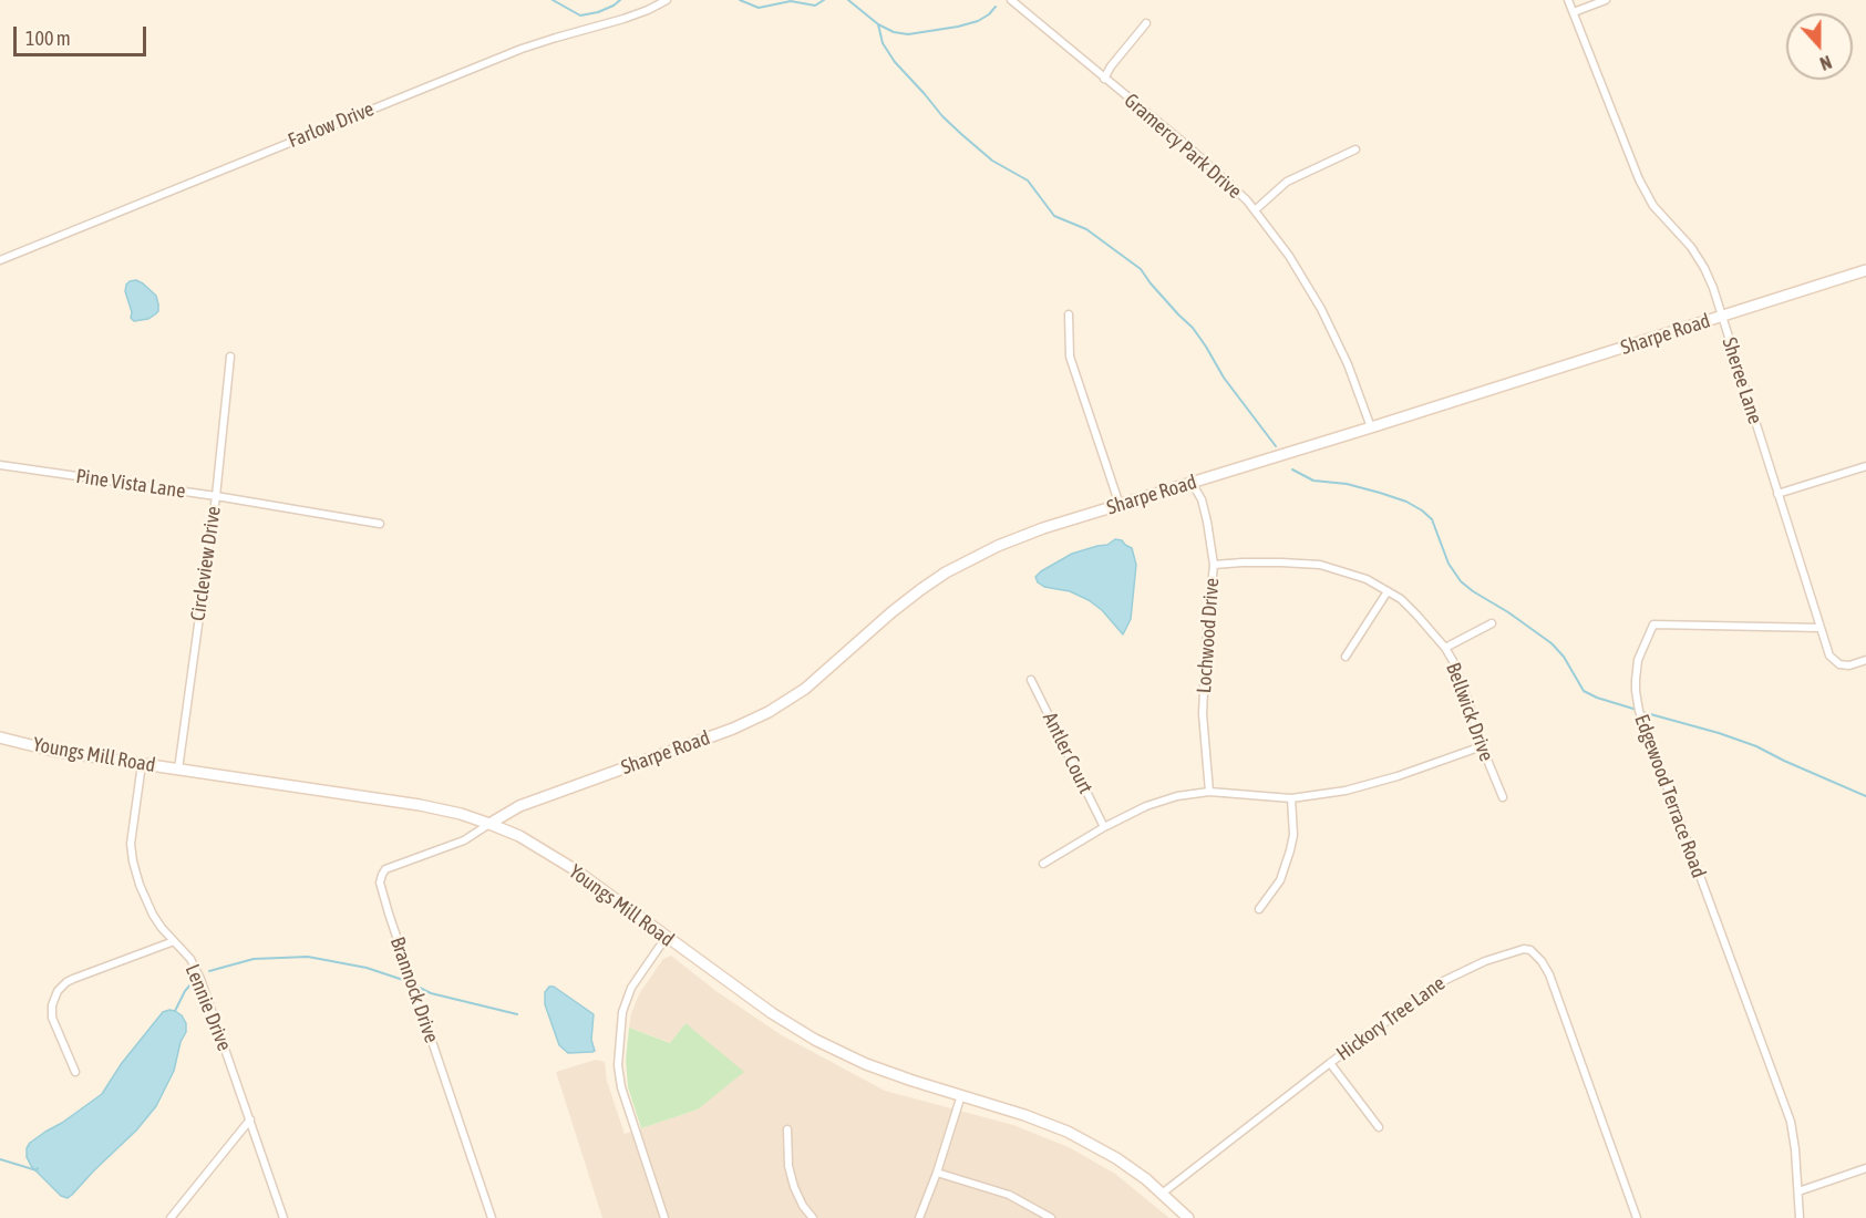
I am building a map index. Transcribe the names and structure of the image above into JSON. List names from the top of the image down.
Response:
{
  "streets": {
    "street": [
      "Farlow Drive",
      "Gramercy Park Drive",
      "Sharpe Road",
      "Sheree Lane",
      "Pine Vista Lane",
      "Circleview Drive",
      "Lochwood Drive",
      "Bellwick Drive",
      "Antler Court",
      "Youngs Mill Road",
      "Edgewood Terrace Road",
      "Brannock Drive",
      "Lennie Drive",
      "Hickory Tree Lane"
    ]
  },
  "crossings": [
    ["Gramercy Park Drive", "Sharpe Road"],
    ["Sharpe Road", "Sheree Lane"],
    ["Sharpe Road", "Lochwood Drive"],
    ["Sharpe Road", "Youngs Mill Road"],
    ["Sharpe Road", "Brannock Drive"],
    ["Sheree Lane", "Edgewood Terrace Road"],
    ["Pine Vista Lane", "Circleview Drive"],
    ["Circleview Drive", "Youngs Mill Road"],
    ["Lochwood Drive", "Bellwick Drive"],
    ["Youngs Mill Road", "Brannock Drive"],
    ["Youngs Mill Road", "Lennie Drive"],
    ["Youngs Mill Road", "Hickory Tree Lane"]
  ],
  "scale_bar": "100 m",
  "north": "bottom"
}
